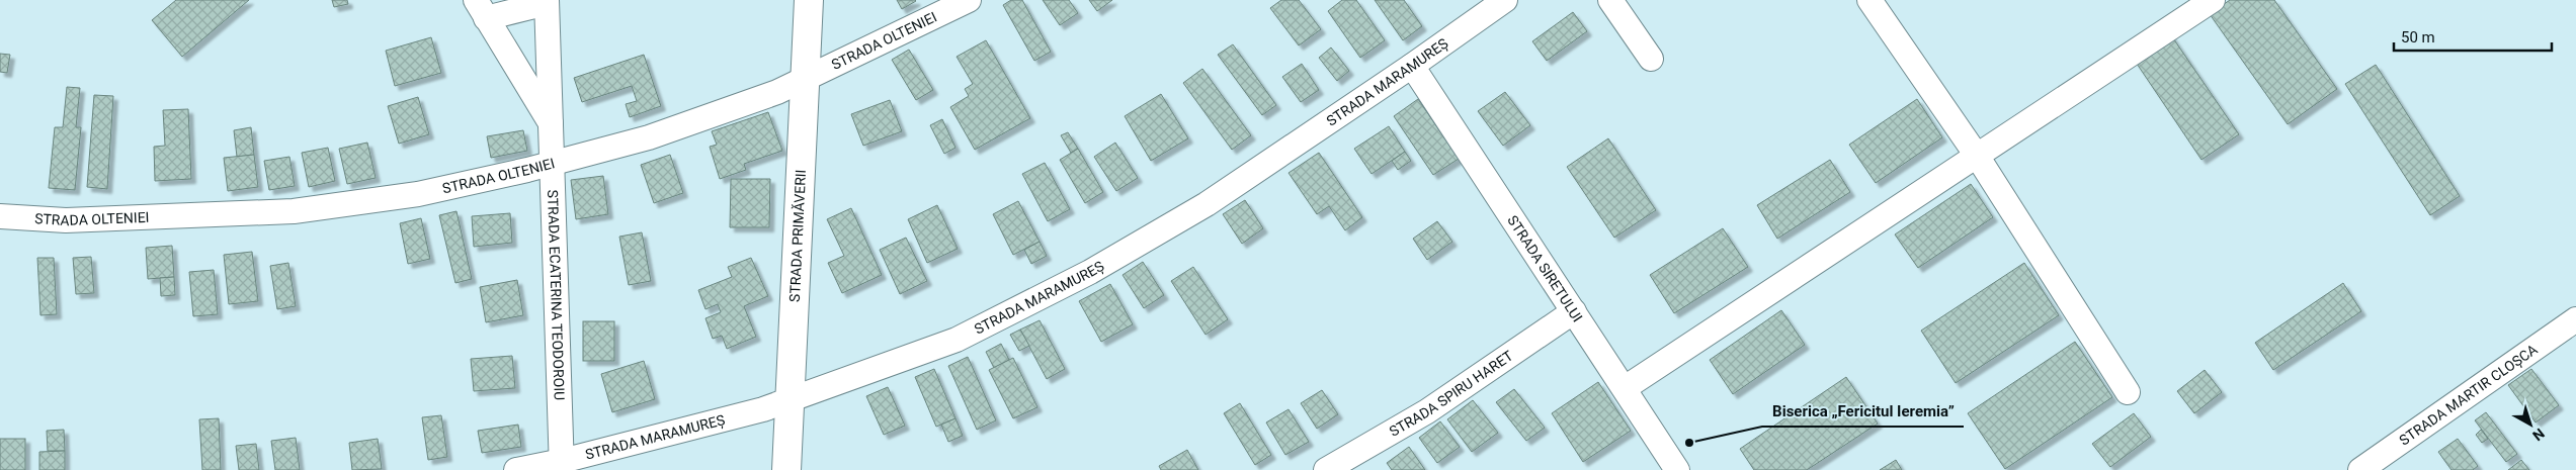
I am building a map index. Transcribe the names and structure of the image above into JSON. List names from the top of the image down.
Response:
{
  "streets": {
    "main road": ["STRADA PRIMĂVERII"],
    "street": [
      "STRADA OLTENIEI",
      "STRADA MARAMUREȘ",
      "STRADA SIRETULUI",
      "STRADA ECATERINA TEODOROIU",
      "STRADA SPIRU HARET",
      "STRADA MARTIR CLOȘCA"
    ]
  },
  "crossings": [
    ["STRADA OLTENIEI", "STRADA PRIMĂVERII"],
    ["STRADA OLTENIEI", "STRADA ECATERINA TEODOROIU"],
    ["STRADA MARAMUREȘ", "STRADA PRIMĂVERII"],
    ["STRADA MARAMUREȘ", "STRADA SIRETULUI"],
    ["STRADA MARAMUREȘ", "STRADA ECATERINA TEODOROIU"],
    ["STRADA SIRETULUI", "STRADA SPIRU HARET"]
  ],
  "places": ["Biserica „Fericitul Ieremia”"],
  "scale_bar": "50 m",
  "north": "bottom right"
}
